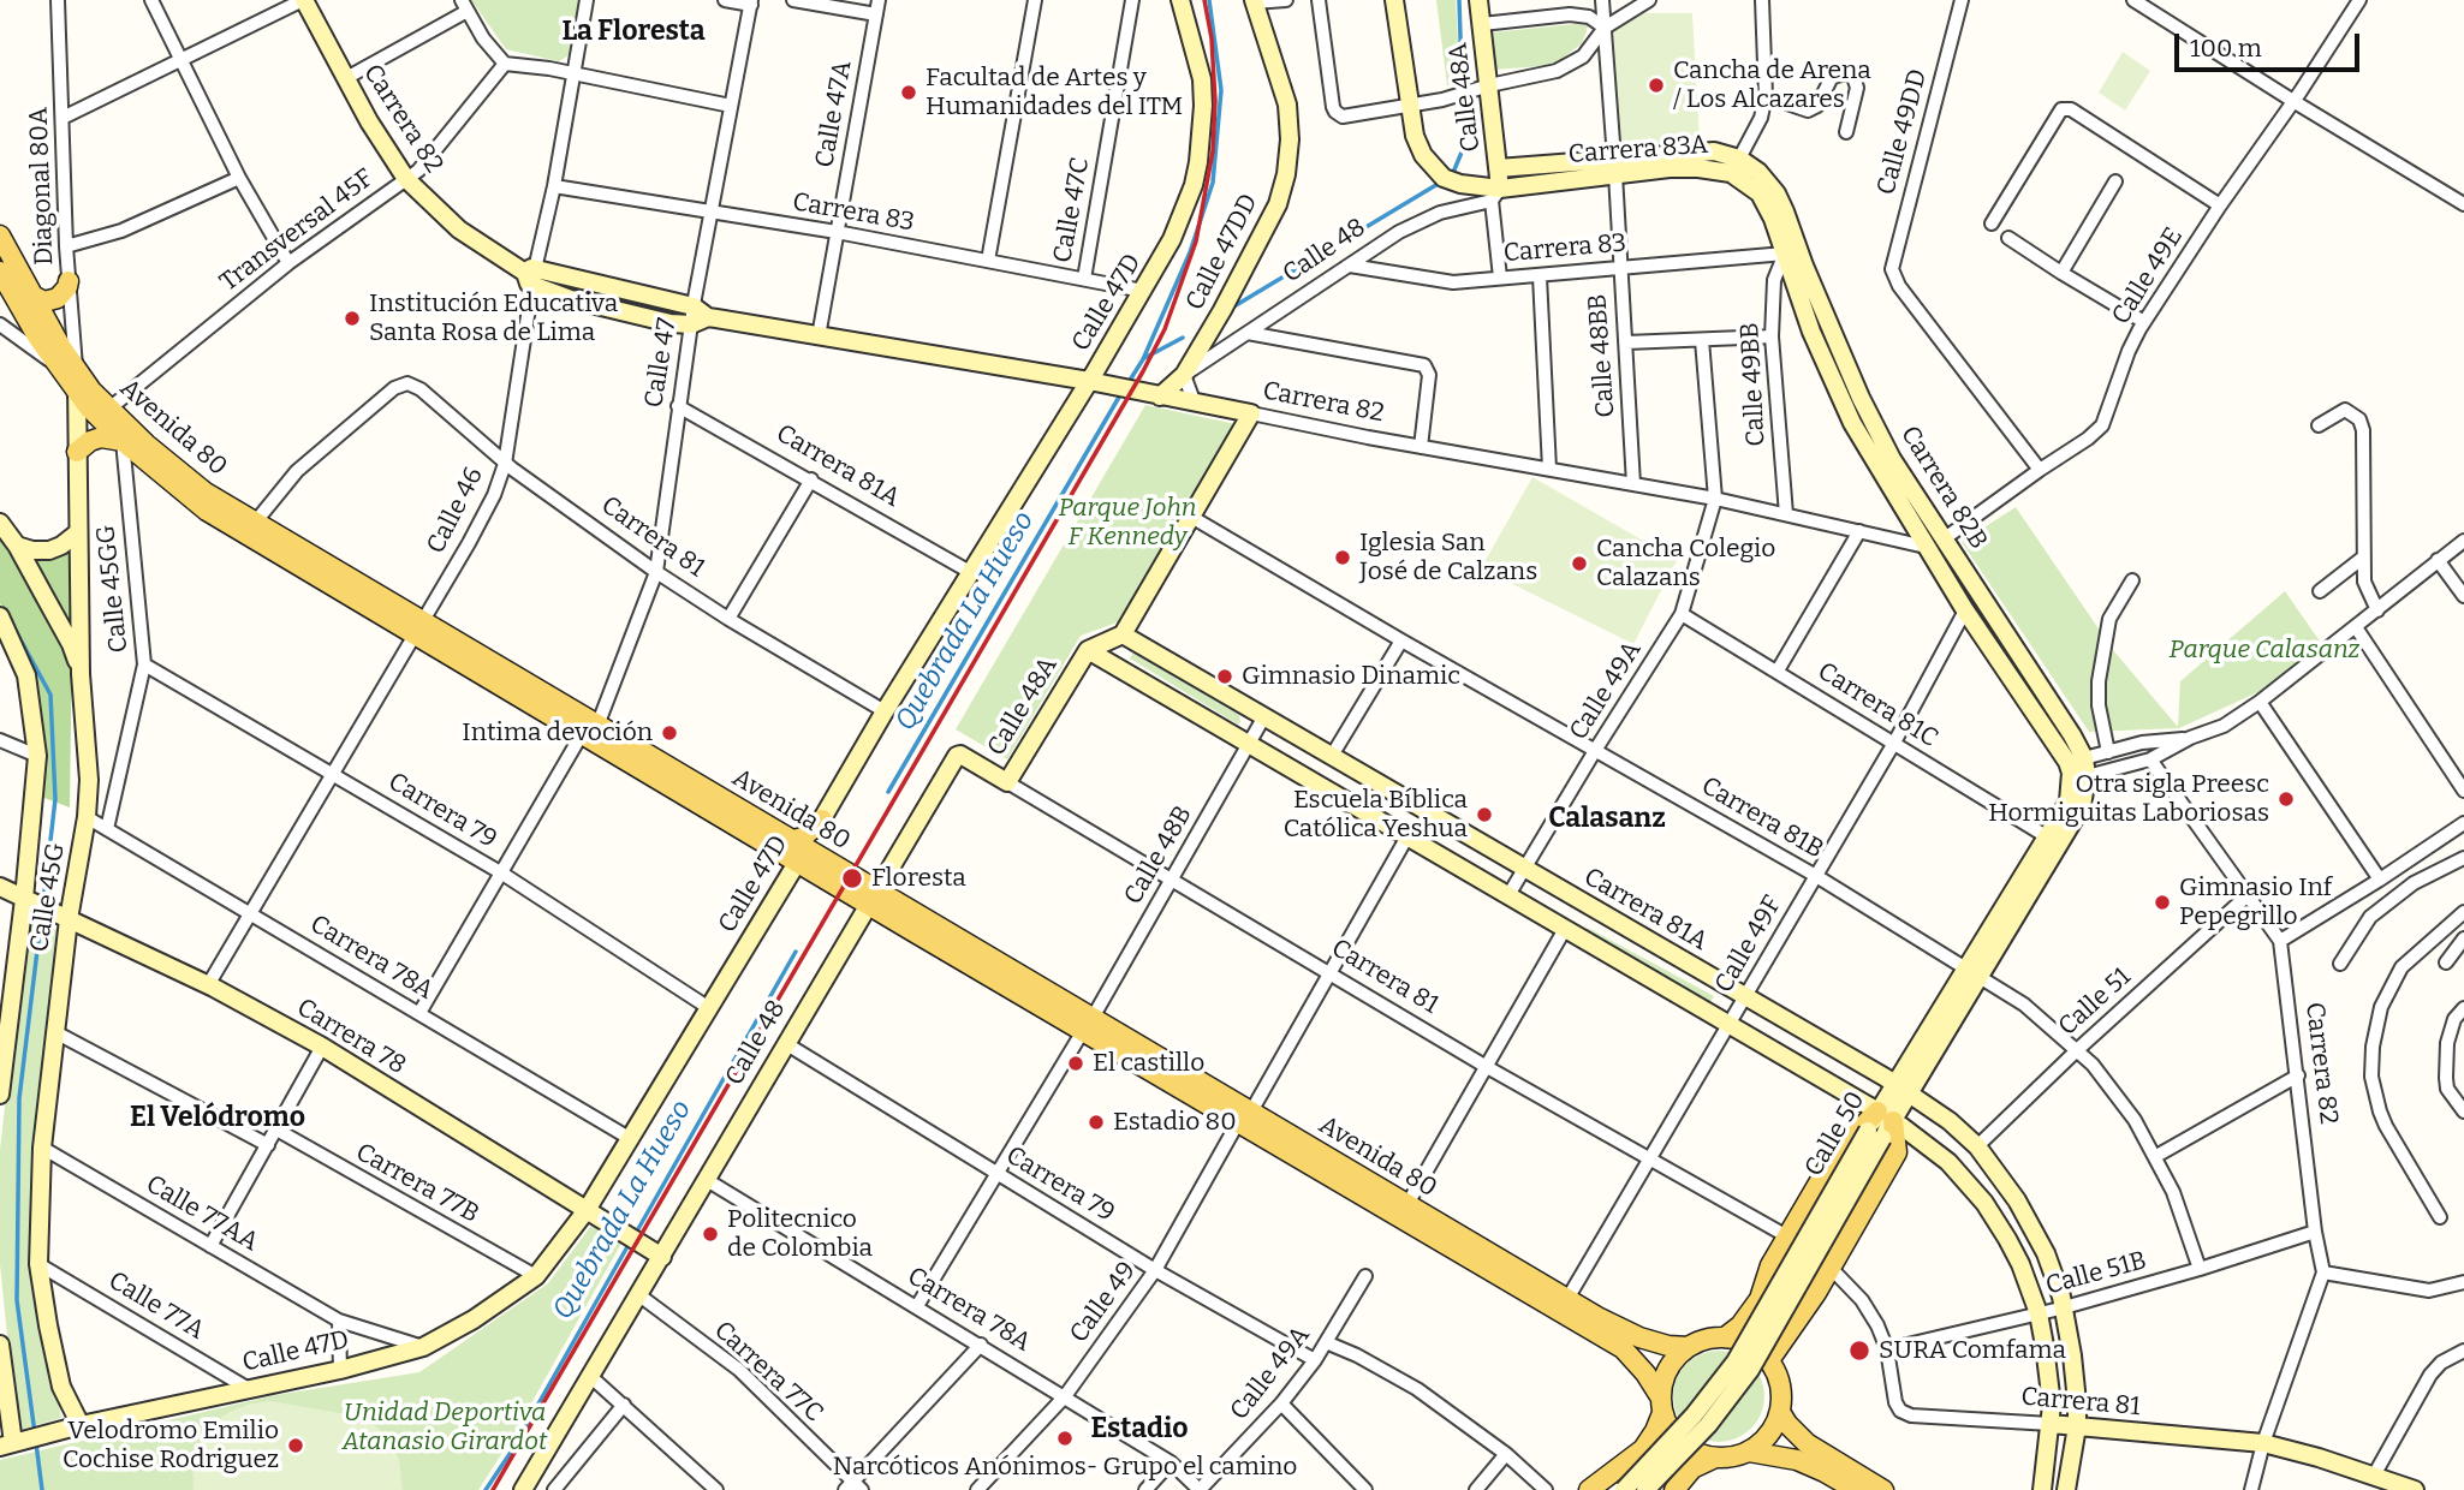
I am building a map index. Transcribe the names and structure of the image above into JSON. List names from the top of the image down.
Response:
{
  "streets": {
    "main road": ["Avenida 80"],
    "street": [
      "Calle 48A",
      "Calle 47A",
      "Carrera 82",
      "Calle 49DD",
      "Carrera 83A",
      "Diagonal 80A",
      "Calle 47C",
      "Carrera 83",
      "Transversal 45F",
      "Calle 48",
      "Calle 47DD",
      "Calle 49E",
      "Calle 47D",
      "Calle 48BB",
      "Calle 47",
      "Calle 49BB",
      "Carrera 81A",
      "Carrera 82B",
      "Calle 46",
      "Carrera 81",
      "Calle 45GG",
      "Calle 49A",
      "Carrera 81C",
      "Carrera 79",
      "Carrera 81B",
      "Calle 48B",
      "Calle 45G",
      "Calle 49F",
      "Carrera 78A",
      "Calle 51",
      "Carrera 78",
      "Calle 50",
      "Carrera 77B",
      "Calle 77AA",
      "Calle 51B",
      "Calle 49",
      "Calle 77A",
      "Carrera 77C"
    ]
  },
  "crossings": [
    ["Calle 48A", "Carrera 83A"],
    ["Calle 48A", "Carrera 83"],
    ["Calle 48A", "Calle 48"],
    ["Calle 48A", "Carrera 81A"],
    ["Calle 48A", "Carrera 81"],
    ["Calle 47A", "Carrera 82"],
    ["Calle 47A", "Carrera 83"],
    ["Carrera 82", "Transversal 45F"],
    ["Carrera 82", "Calle 47DD"],
    ["Carrera 82", "Calle 47D"],
    ["Carrera 82", "Calle 48BB"],
    ["Carrera 82", "Calle 47"],
    ["Carrera 82", "Calle 49BB"],
    ["Carrera 82", "Carrera 82B"],
    ["Carrera 82", "Calle 46"],
    ["Carrera 82", "Calle 49A"],
    ["Carrera 82", "Calle 51"],
    ["Carrera 82", "Calle 51B"],
    ["Calle 49DD", "Calle 49E"],
    ["Carrera 83A", "Carrera 83"],
    ["Carrera 83A", "Calle 48"],
    ["Carrera 83A", "Calle 48BB"],
    ["Carrera 83A", "Calle 49BB"],
    ["Carrera 83A", "Carrera 82B"],
    ["Diagonal 80A", "Avenida 80"],
    ["Calle 47C", "Carrera 83"],
    ["Carrera 83", "Calle 48"],
    ["Carrera 83", "Calle 47D"],
    ["Carrera 83", "Calle 48BB"],
    ["Carrera 83", "Calle 47"],
    ["Carrera 83", "Calle 49BB"],
    ["Carrera 83", "Carrera 82B"],
    ["Carrera 83", "Calle 46"],
    ["Transversal 45F", "Avenida 80"],
    ["Calle 48", "Calle 47DD"],
    ["Calle 48", "Avenida 80"],
    ["Calle 48", "Carrera 81"],
    ["Calle 48", "Carrera 79"],
    ["Calle 48", "Carrera 78A"],
    ["Calle 48", "Carrera 78"],
    ["Calle 48", "Carrera 77C"],
    ["Calle 49E", "Carrera 82B"],
    ["Calle 47D", "Avenida 80"],
    ["Calle 47D", "Carrera 81A"],
    ["Calle 47D", "Carrera 81"],
    ["Calle 47D", "Carrera 79"],
    ["Calle 47D", "Calle 45G"],
    ["Calle 47D", "Carrera 78A"],
    ["Calle 47D", "Carrera 78"],
    ["Calle 47D", "Carrera 77B"],
    ["Calle 47D", "Calle 77AA"],
    ["Calle 47D", "Calle 77A"],
    ["Calle 47", "Avenida 80"],
    ["Calle 47", "Carrera 81A"],
    ["Calle 47", "Carrera 81"],
    ["Calle 47", "Carrera 79"],
    ["Calle 47", "Carrera 78A"],
    ["Calle 49BB", "Carrera 82B"],
    ["Avenida 80", "Calle 46"],
    ["Avenida 80", "Carrera 81"],
    ["Avenida 80", "Calle 45GG"],
    ["Avenida 80", "Calle 48B"],
    ["Avenida 80", "Calle 45G"],
    ["Avenida 80", "Calle 49F"],
    ["Avenida 80", "Calle 49"],
    ["Carrera 81A", "Carrera 81"],
    ["Carrera 81A", "Calle 49A"],
    ["Carrera 81A", "Calle 48B"],
    ["Carrera 81A", "Calle 49F"],
    ["Carrera 81A", "Calle 51"],
    ["Carrera 81A", "Calle 50"],
    ["Carrera 81A", "Calle 51B"],
    ["Carrera 82B", "Calle 49F"],
    ["Carrera 82B", "Calle 50"],
    ["Calle 46", "Carrera 81"],
    ["Calle 46", "Carrera 79"],
    ["Calle 46", "Carrera 78A"],
    ["Calle 46", "Carrera 78"],
    ["Carrera 81", "Calle 48B"],
    ["Carrera 81", "Calle 49F"],
    ["Carrera 81", "Calle 51B"],
    ["Carrera 81", "Calle 49"],
    ["Calle 45GG", "Carrera 79"],
    ["Calle 45GG", "Carrera 78A"],
    ["Calle 49A", "Carrera 81C"],
    ["Calle 49A", "Carrera 79"],
    ["Calle 49A", "Carrera 81B"],
    ["Calle 49A", "Carrera 78A"],
    ["Carrera 81C", "Calle 49F"],
    ["Carrera 81C", "Calle 50"],
    ["Carrera 79", "Calle 48B"],
    ["Carrera 79", "Calle 49"],
    ["Carrera 81B", "Calle 49F"],
    ["Carrera 81B", "Calle 51"],
    ["Carrera 81B", "Calle 50"],
    ["Carrera 81B", "Calle 51B"],
    ["Calle 48B", "Carrera 78A"],
    ["Calle 45G", "Carrera 78A"],
    ["Calle 45G", "Carrera 78"],
    ["Calle 45G", "Calle 77AA"],
    ["Calle 45G", "Calle 77A"],
    ["Carrera 78A", "Calle 49"]
  ],
  "districts": [
    "La Floresta",
    "Calasanz",
    "El Velódromo",
    "Estadio"
  ],
  "water": ["Quebrada La Hueso"],
  "parks": ["Parque John F Kennedy", "Parque Calasanz", "Unidad Deportiva Atanasio Girardot"],
  "places": [
    "Cancha de Arena / Los Alcazares",
    "Facultad de Artes y Humanidades del ITM",
    "Institución Educativa Santa Rosa de Lima",
    "Iglesia San José de Calzans",
    "Cancha Colegio Calazans",
    "Gimnasio Dinamic",
    "Intima devoción",
    "Otra sigla Preesc Hormiguitas Laboriosas",
    "Escuela Bíblica Católica Yeshua",
    "Floresta",
    "Gimnasio Inf Pepegrillo",
    "El castillo",
    "Estadio 80",
    "Politecnico de Colombia",
    "SURA Comfama",
    "Narcóticos Anónimos- Grupo el camino",
    "Velodromo Emilio Cochise Rodriguez"
  ],
  "scale_bar": "100 m"
}
